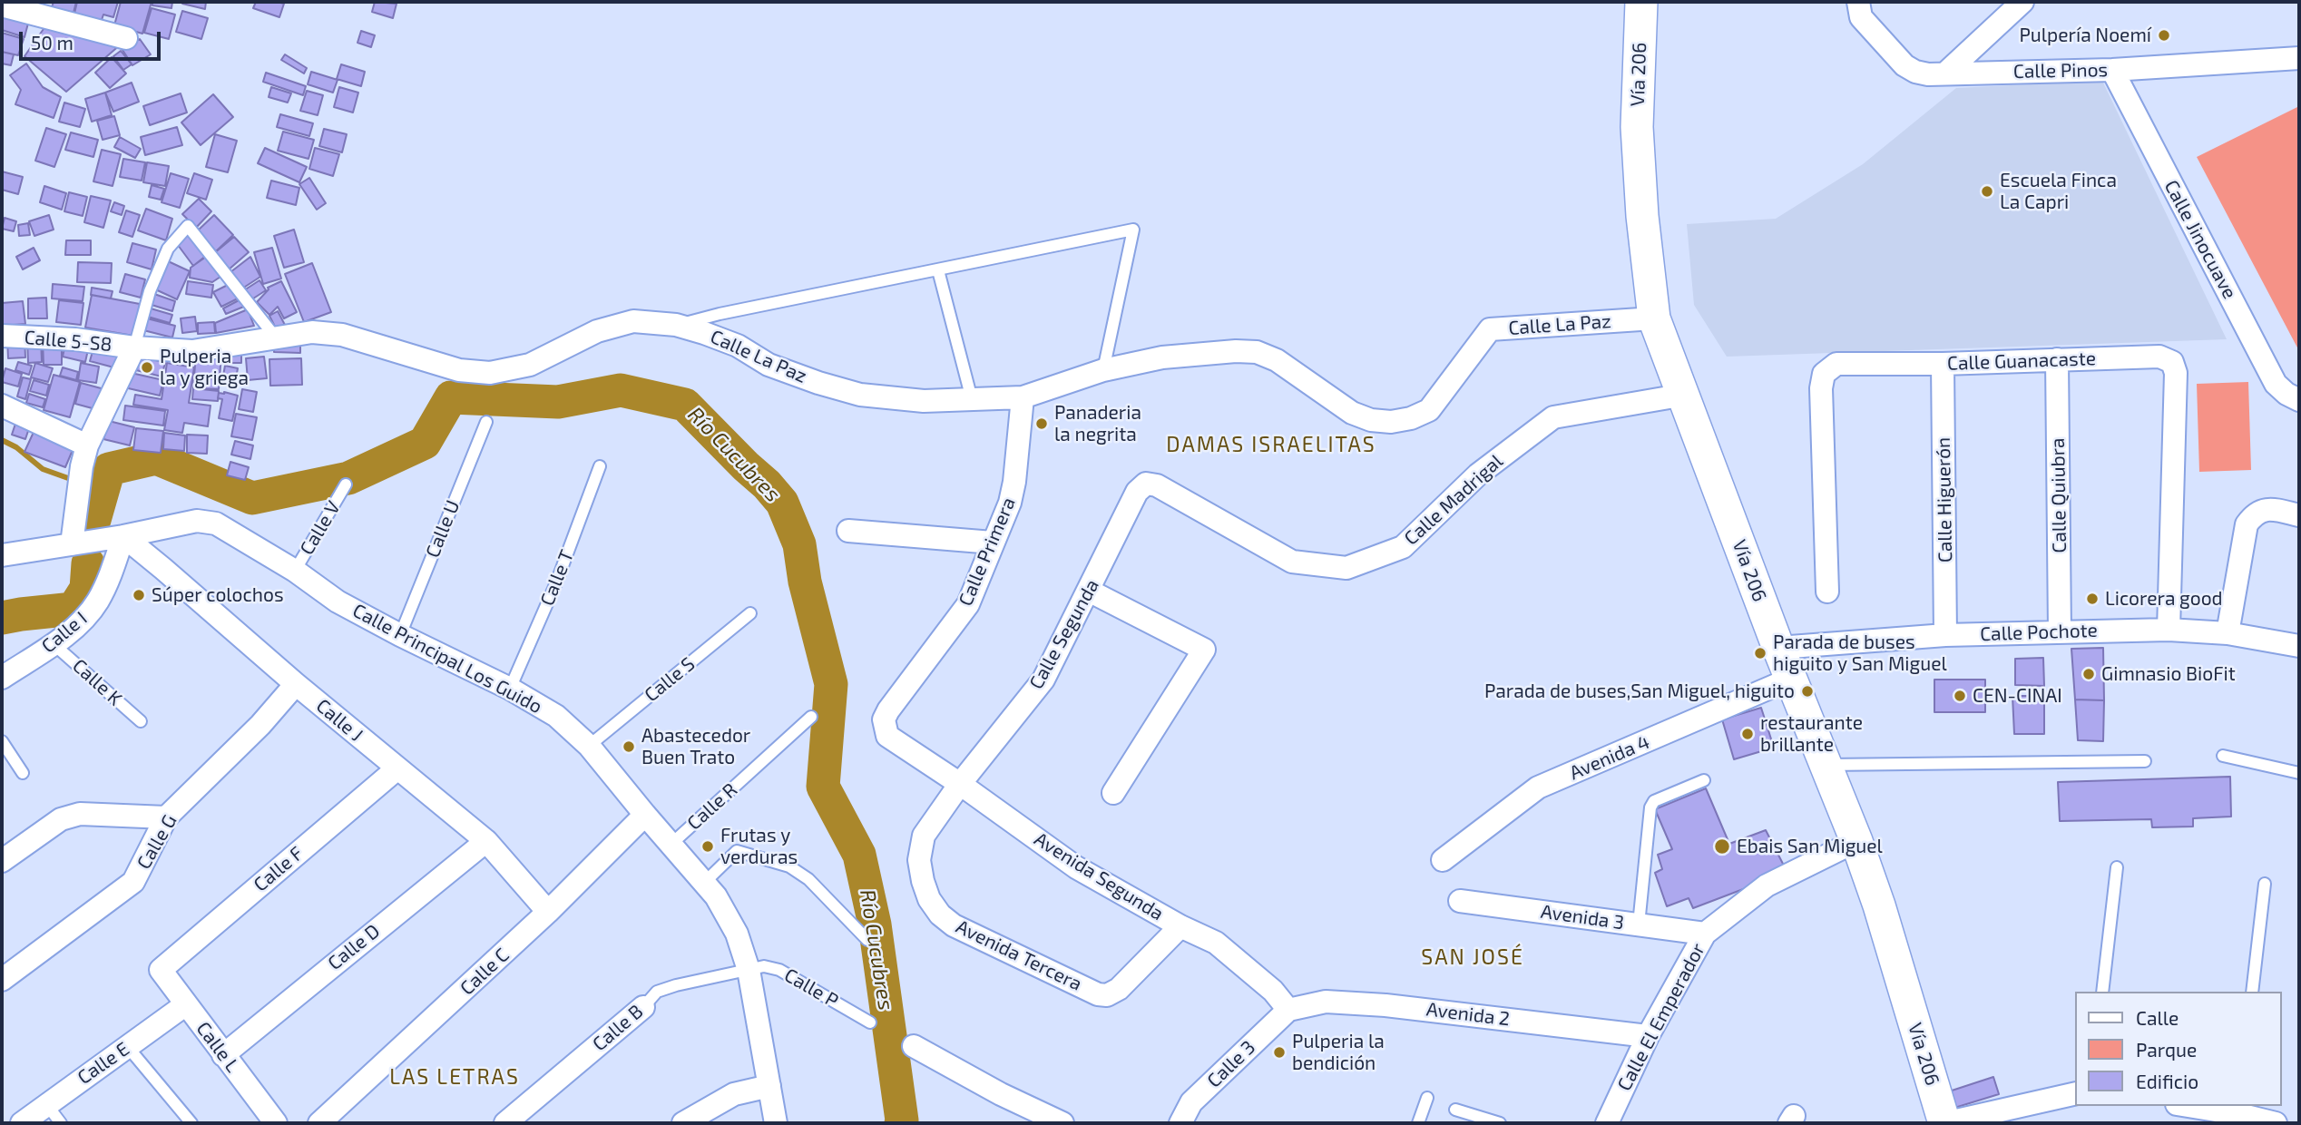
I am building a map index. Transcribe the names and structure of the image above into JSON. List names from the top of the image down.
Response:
{
  "streets": {
    "main road": ["Vía 206"],
    "street": [
      "Calle Pinos",
      "Calle Jinocuave",
      "Calle La Paz",
      "Calle 5-S8",
      "Calle Guanacaste",
      "Calle Quiubra",
      "Calle Madrigal",
      "Calle Higuerón",
      "Calle Primera",
      "Calle I",
      "Calle Pochote",
      "Calle Segunda",
      "Calle Principal Los Guido",
      "Calle J",
      "Avenida 4",
      "Calle G",
      "Calle F",
      "Avenida Segunda",
      "Avenida 3",
      "Calle D",
      "Avenida Tercera",
      "Calle C",
      "Avenida 2",
      "Calle El Emperador",
      "Calle B",
      "Calle L",
      "Calle E",
      "Calle 3"
    ],
    "lane": [
      "Calle V",
      "Calle U",
      "Calle T",
      "Calle S",
      "Calle K",
      "Calle R",
      "Calle P"
    ]
  },
  "crossings": [
    ["Calle Pinos", "Calle Jinocuave"],
    ["Vía 206", "Calle La Paz"],
    ["Vía 206", "Calle Madrigal"],
    ["Vía 206", "Calle Pochote"],
    ["Vía 206", "Avenida 4"],
    ["Vía 206", "Calle El Emperador"],
    ["Calle La Paz", "Calle 5-S8"],
    ["Calle La Paz", "Calle Primera"],
    ["Calle Guanacaste", "Calle Quiubra"],
    ["Calle Guanacaste", "Calle Higuerón"],
    ["Calle Guanacaste", "Calle Pochote"],
    ["Calle Quiubra", "Calle Pochote"],
    ["Calle Madrigal", "Calle Segunda"],
    ["Calle Higuerón", "Calle Pochote"],
    ["Calle V", "Calle Principal Los Guido"],
    ["Calle U", "Calle Principal Los Guido"],
    ["Calle Primera", "Avenida Segunda"],
    ["Calle T", "Calle Principal Los Guido"],
    ["Calle I", "Calle Principal Los Guido"],
    ["Calle I", "Calle K"],
    ["Calle I", "Calle J"],
    ["Calle Segunda", "Avenida Segunda"],
    ["Calle Segunda", "Avenida Tercera"],
    ["Calle Principal Los Guido", "Calle S"],
    ["Calle Principal Los Guido", "Calle J"],
    ["Calle Principal Los Guido", "Calle R"],
    ["Calle Principal Los Guido", "Calle C"],
    ["Calle Principal Los Guido", "Calle P"],
    ["Calle Principal Los Guido", "Calle B"],
    ["Calle J", "Calle G"],
    ["Calle J", "Calle F"],
    ["Calle J", "Calle D"],
    ["Calle J", "Calle C"],
    ["Calle F", "Calle L"],
    ["Avenida Segunda", "Avenida Tercera"],
    ["Avenida Segunda", "Avenida 2"],
    ["Avenida Segunda", "Calle 3"],
    ["Avenida 3", "Calle El Emperador"],
    ["Calle D", "Calle L"],
    ["Calle P", "Calle B"],
    ["Avenida 2", "Calle El Emperador"],
    ["Avenida 2", "Calle 3"],
    ["Calle L", "Calle E"]
  ],
  "districts": ["DAMAS ISRAELITAS", "SAN JOSÉ", "LAS LETRAS"],
  "water": ["Río Cucubres"],
  "places": [
    "Pulpería Noemí",
    "Escuela Finca La Capri",
    "Pulperia la y griega",
    "Panaderia la negrita",
    "Súper colochos",
    "Licorera good",
    "Parada de buses higuito y San Miguel",
    "Gimnasio BioFit",
    "Parada de buses,San Miguel, higuito",
    "CEN-CINAI",
    "restaurante brillante",
    "Abastecedor Buen Trato",
    "Frutas y verduras",
    "Ebais San Miguel",
    "Pulperia la bendición"
  ],
  "legend": ["Calle", "Parque", "Edificio"],
  "scale_bar": "50 m"
}
